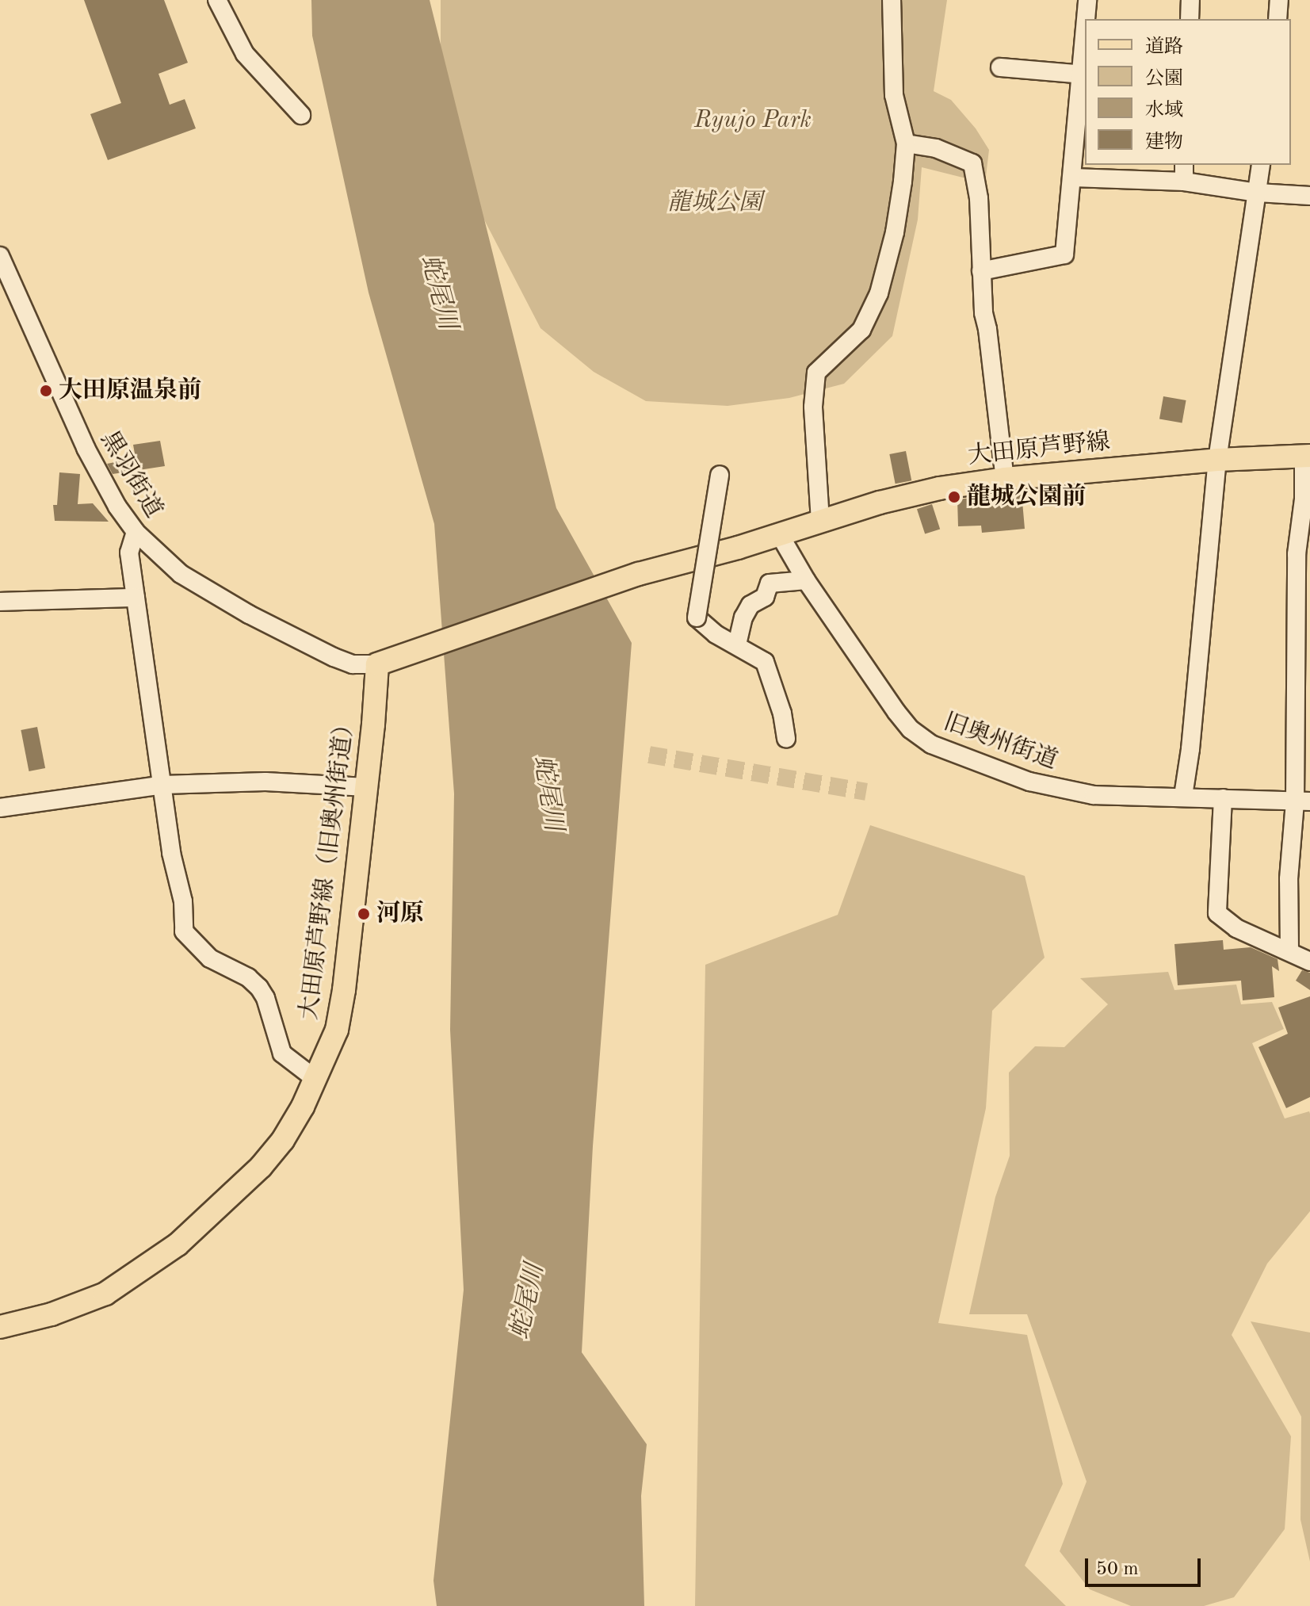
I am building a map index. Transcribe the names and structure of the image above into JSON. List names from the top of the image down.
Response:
{
  "streets": {
    "main road": ["大田原芦野線", "大田原芦野線（旧奥州街道）"],
    "street": ["黒羽街道", "旧奥州街道"]
  },
  "crossings": [
    ["大田原芦野線", "旧奥州街道"],
    ["黒羽街道", "大田原芦野線（旧奥州街道）"]
  ],
  "water": ["蛇尾川"],
  "parks": ["Ryujo Park", "龍城公園"],
  "places": ["大田原温泉前", "龍城公園前", "河原"],
  "legend": [
    "道路",
    "公園",
    "水域",
    "建物"
  ],
  "scale_bar": "50 m"
}
